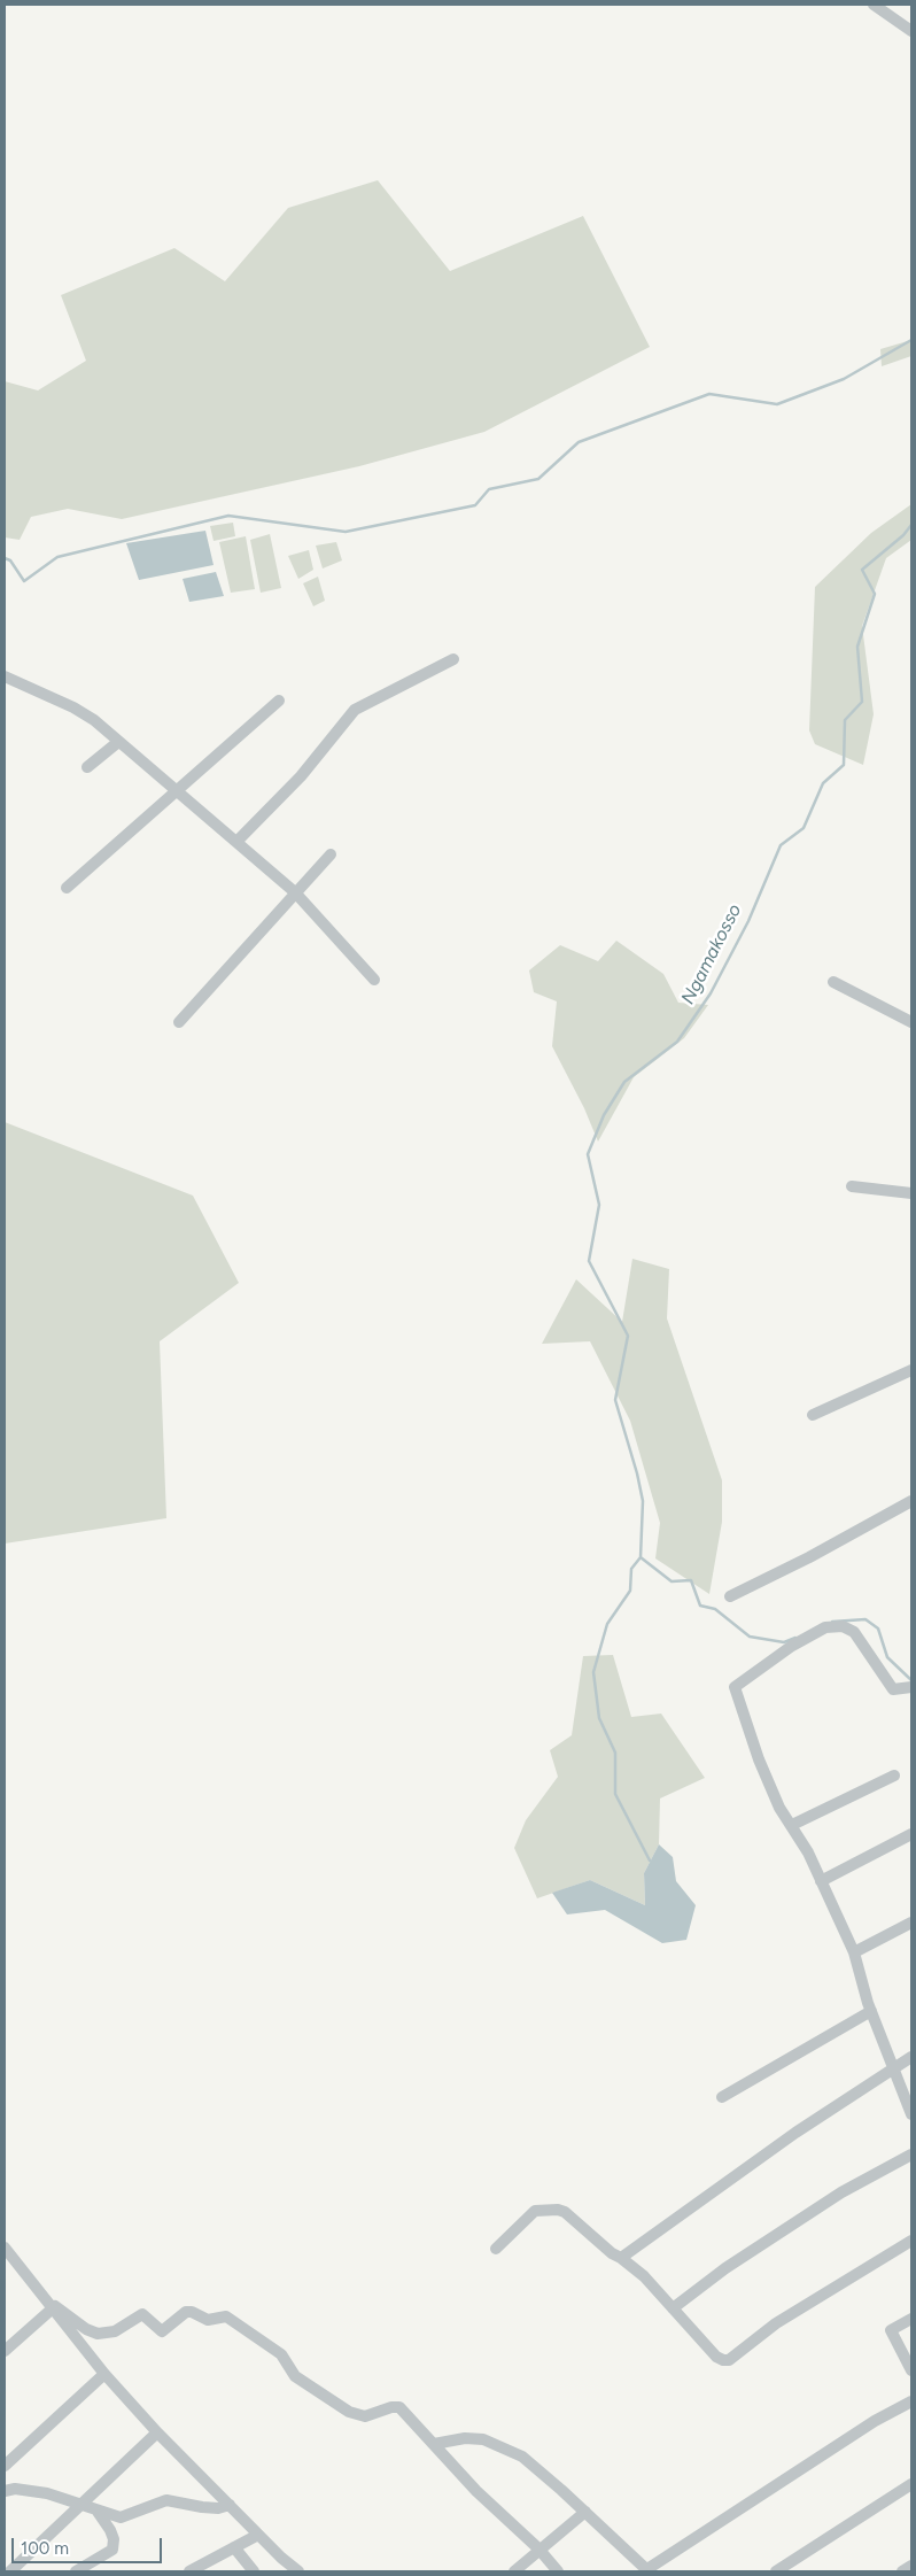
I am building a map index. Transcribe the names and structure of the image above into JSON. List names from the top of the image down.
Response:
{
  "water": ["Ngamakosso"],
  "scale_bar": "100 m"
}
